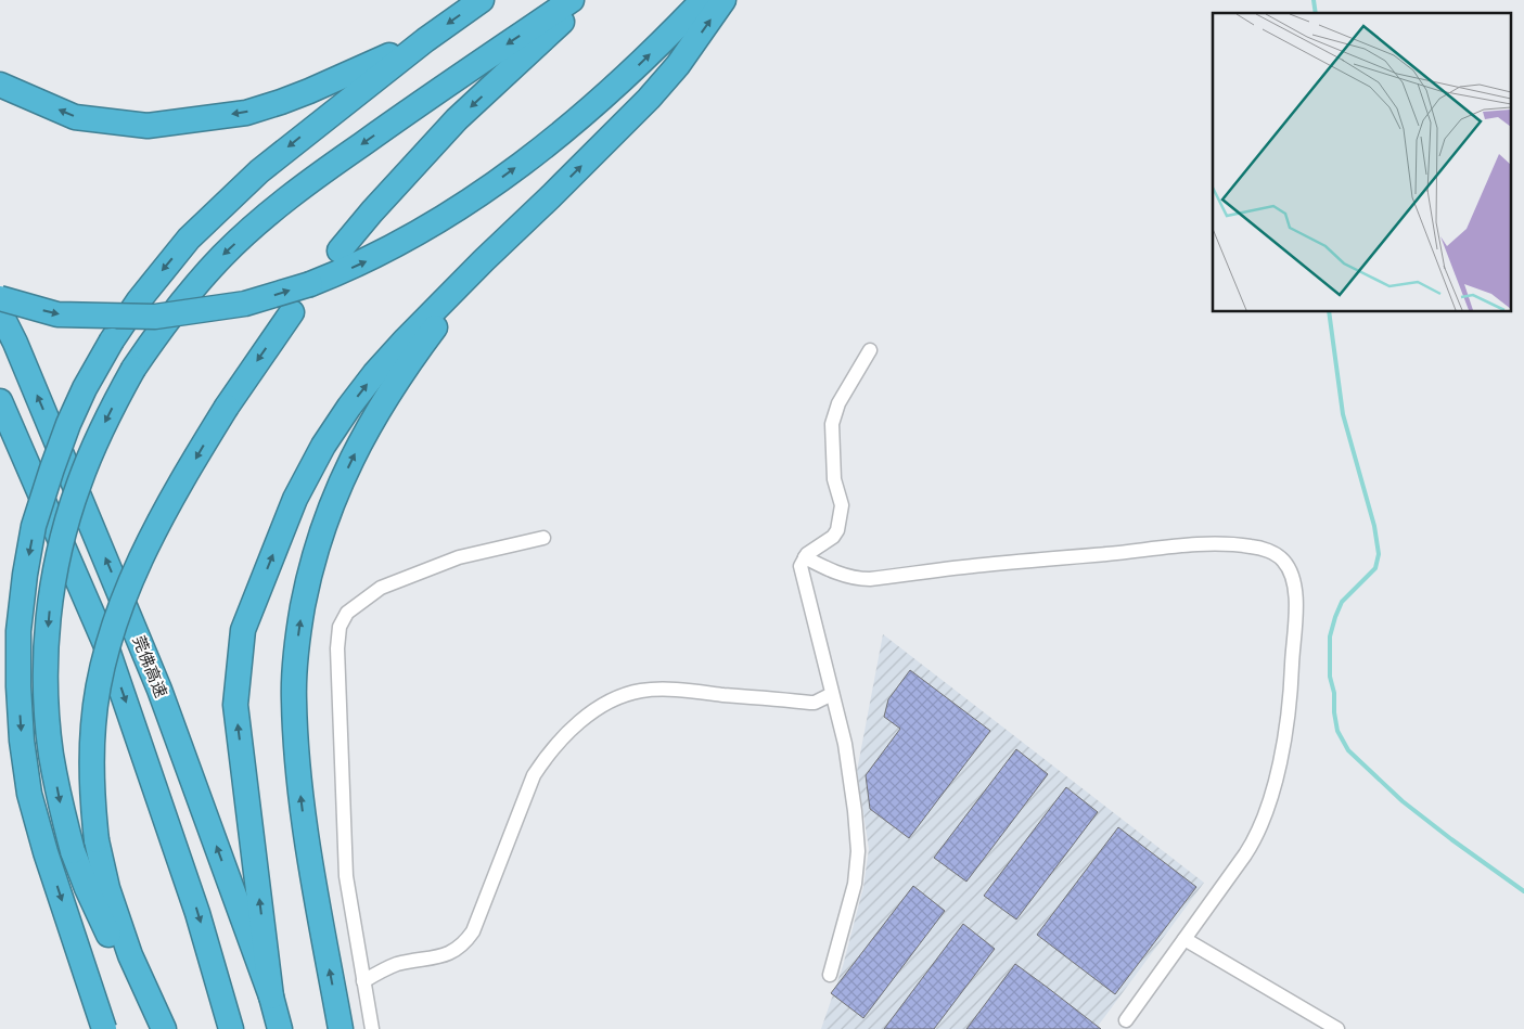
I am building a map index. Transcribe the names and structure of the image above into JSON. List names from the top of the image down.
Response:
{
  "streets": {
    "highway": ["莞佛高速"]
  }
}
